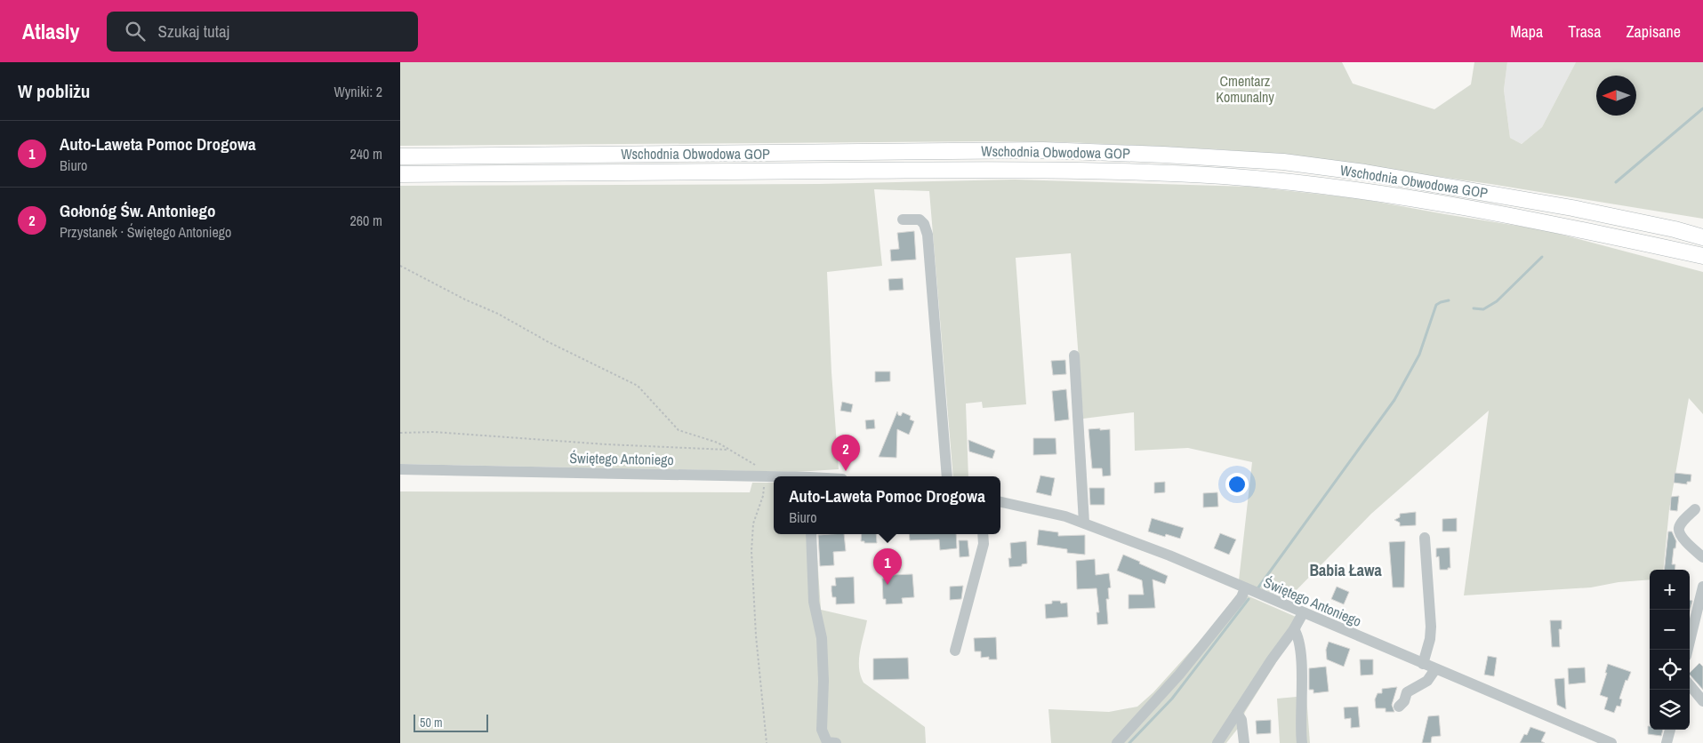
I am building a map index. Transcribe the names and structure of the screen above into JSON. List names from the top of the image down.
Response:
{
  "streets": {
    "highway": ["Wschodnia Obwodowa GOP"],
    "street": ["Świętego Antoniego"]
  },
  "districts": ["Babia Ława"],
  "parks": ["Cmentarz Komunalny"],
  "scale_bar": "50 m",
  "north": "left",
  "page": {
    "header": "Atlasly",
    "search": "Szukaj tutaj",
    "nav": ["Mapa", "Trasa", "Zapisane"],
    "heading": ["W pobliżu", "Wyniki: 2"],
    "list": [
      {
        "mark": "1",
        "name": "Auto-Laweta Pomoc Drogowa",
        "note": "Biuro",
        "value": "240 m"
      },
      {
        "mark": "2",
        "name": "Gołonóg Św. Antoniego",
        "note": "Przystanek · Świętego Antoniego",
        "value": "260 m"
      }
    ],
    "pins": ["2", "1"],
    "popup": ["Auto-Laweta Pomoc Drogowa", "Biuro"],
    "map_buttons": ["+", "−"],
    "scale": "50 m"
  }
}
